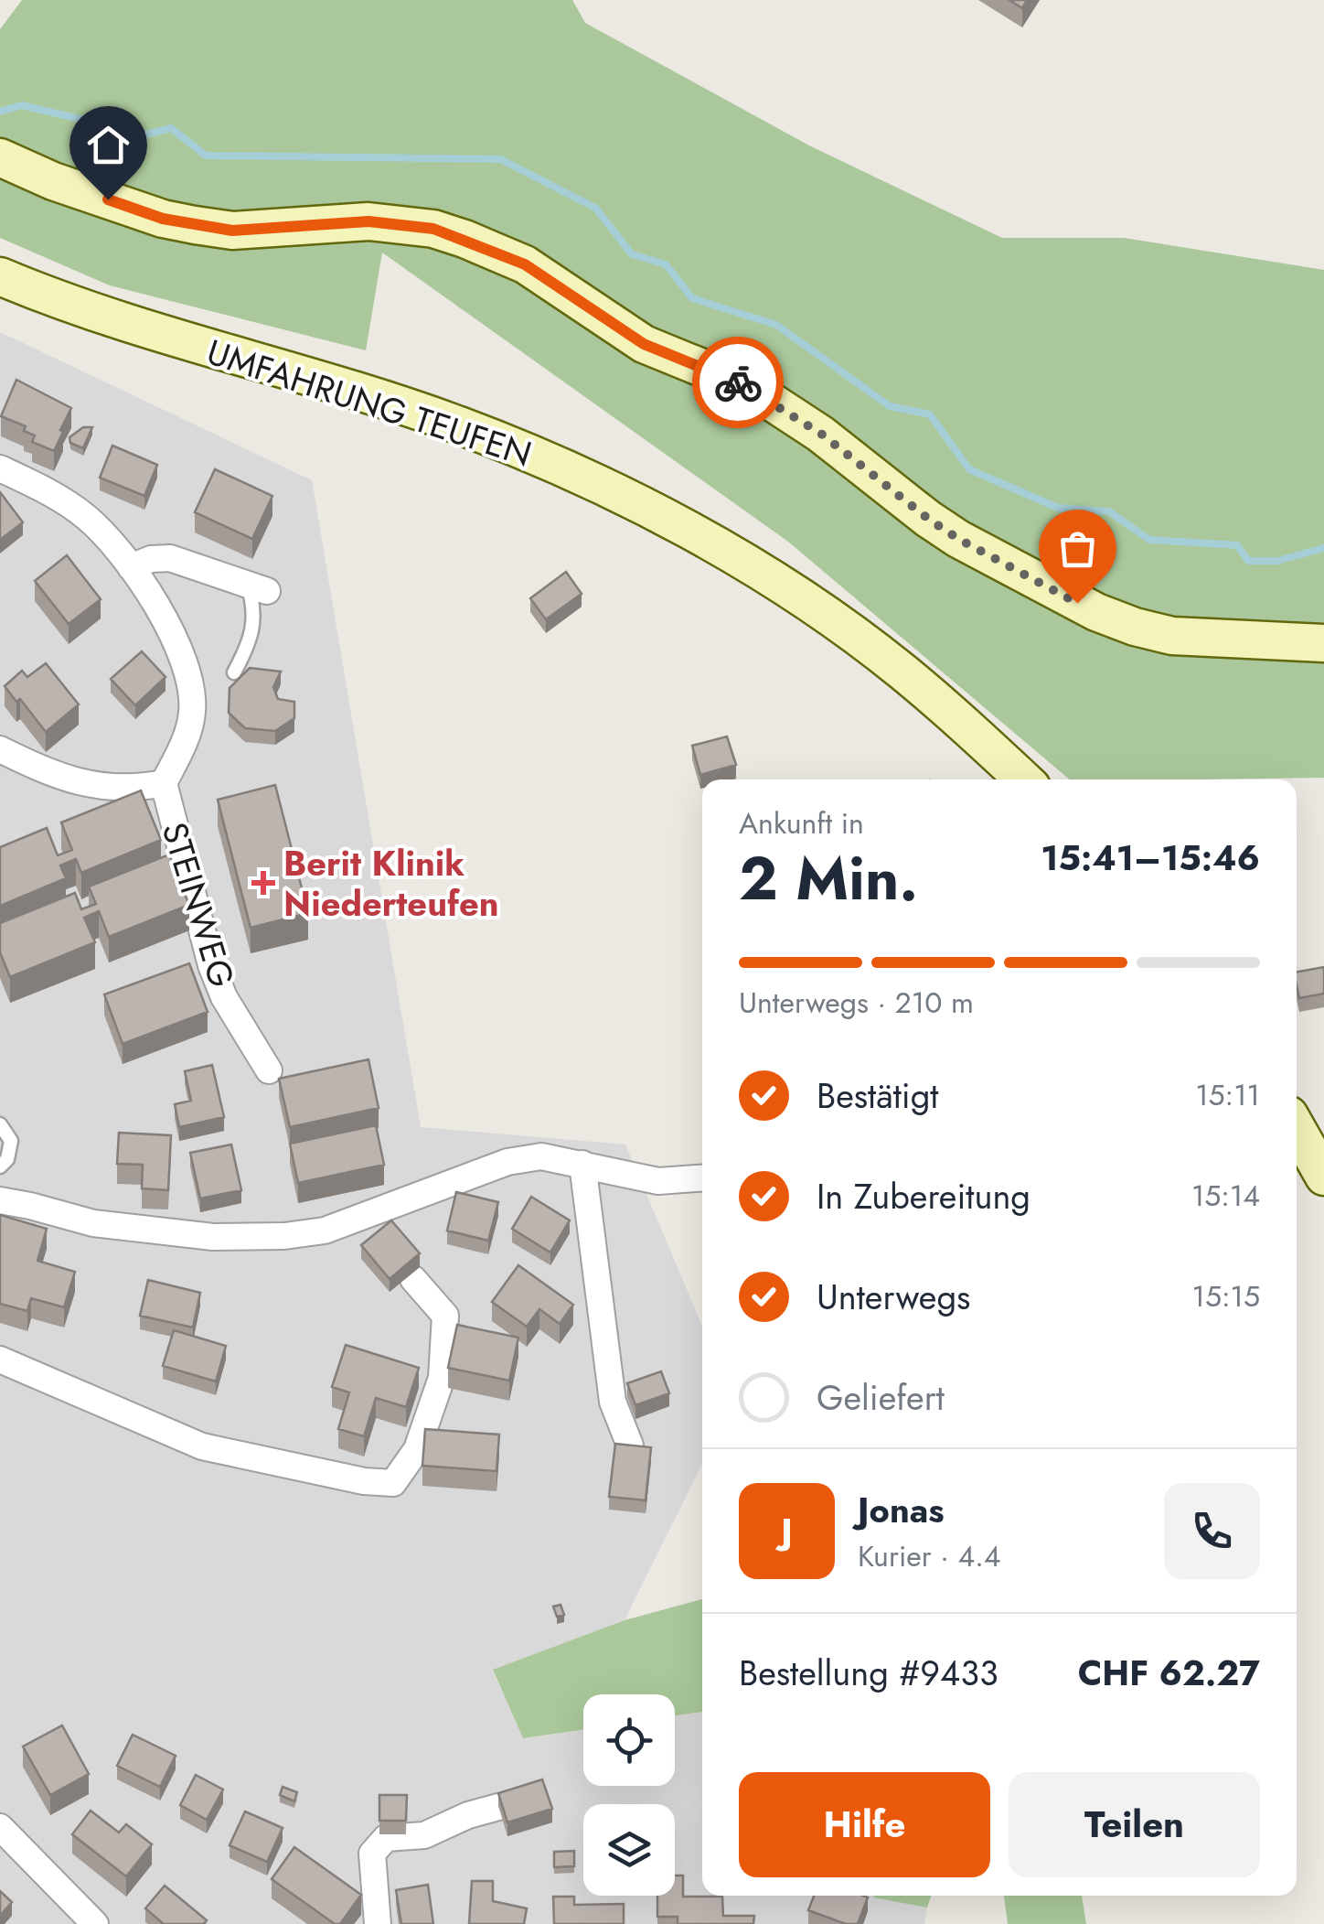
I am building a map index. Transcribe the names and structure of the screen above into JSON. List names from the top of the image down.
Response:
{
  "streets": {
    "main road": ["UMFAHRUNG TEUFEN"],
    "street": ["STEINWEG"]
  },
  "places": {
    "health": ["Berit Klinik Niederteufen"]
  },
  "page": {
    "heading": ["2 Min.", "Ankunft in", "15:41–15:46"],
    "panel": [
      "Jonas",
      "Kurier · 4.4",
      "Bestellung #9433",
      "CHF 62.27"
    ],
    "bar": "Unterwegs · 210 m",
    "list": [
      ["Bestätigt", "15:11"],
      ["In Zubereitung", "15:14"],
      ["Unterwegs", "15:15"],
      "Geliefert"
    ],
    "round": "J",
    "buttons": ["Hilfe", "Teilen"]
  }
}
